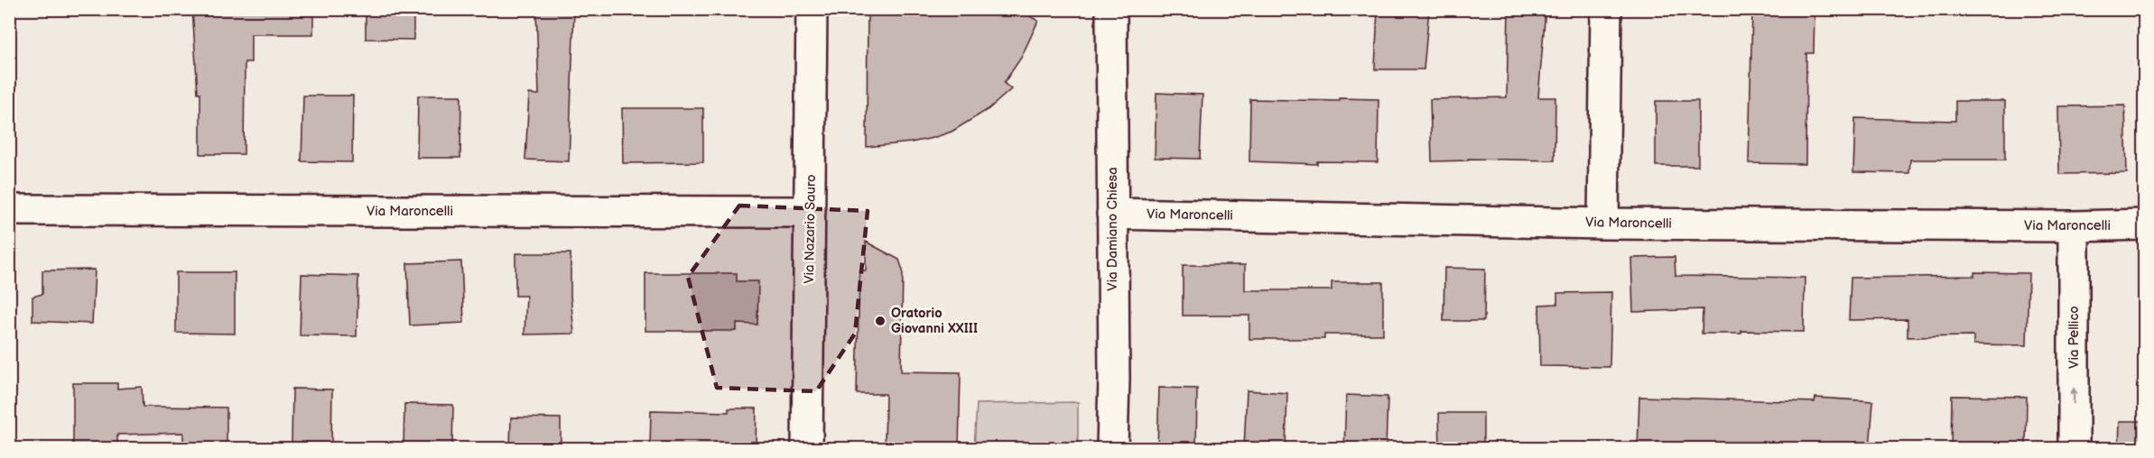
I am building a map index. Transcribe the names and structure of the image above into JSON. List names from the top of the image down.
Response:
{
  "streets": {
    "street": [
      "Via Maroncelli",
      "Via Nazario Sauro",
      "Via Damiano Chiesa",
      "Via Pellico"
    ]
  },
  "crossings": [
    ["Via Maroncelli", "Via Nazario Sauro"],
    ["Via Maroncelli", "Via Damiano Chiesa"],
    ["Via Maroncelli", "Via Pellico"]
  ],
  "one_way": ["Via Pellico"],
  "places": ["Oratorio Giovanni XXIII"]
}
